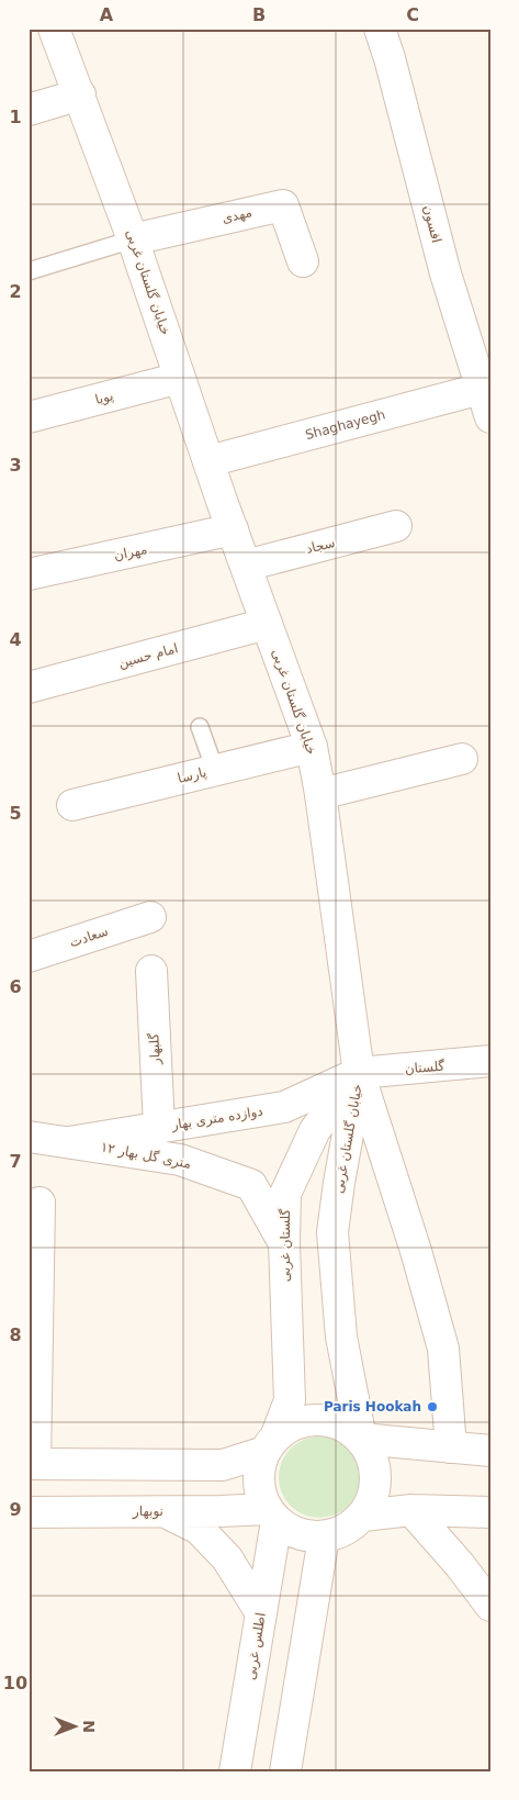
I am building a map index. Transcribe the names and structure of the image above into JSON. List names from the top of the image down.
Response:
{
  "streets": {
    "street": [
      "مهدی",
      "افسون",
      "خیابان گلستان غربی",
      "پویا",
      "Shaghayegh",
      "سجاد",
      "مهران",
      "امام حسین",
      "پارسا",
      "سعادت",
      "گلبهار",
      "گلستان",
      "دوازده متری بهار",
      "۱۲ متری گل بهار",
      "گلستان غربی",
      "نوبهار",
      "اطلس غربی"
    ]
  },
  "crossings": [
    ["مهدی", "خیابان گلستان غربی"],
    ["افسون", "Shaghayegh"],
    ["خیابان گلستان غربی", "پویا"],
    ["خیابان گلستان غربی", "Shaghayegh"],
    ["خیابان گلستان غربی", "سجاد"],
    ["خیابان گلستان غربی", "مهران"],
    ["خیابان گلستان غربی", "امام حسین"],
    ["خیابان گلستان غربی", "پارسا"],
    ["خیابان گلستان غربی", "گلستان"],
    ["خیابان گلستان غربی", "دوازده متری بهار"],
    ["خیابان گلستان غربی", "گلستان غربی"],
    ["خیابان گلستان غربی", "نوبهار"],
    ["خیابان گلستان غربی", "اطلس غربی"],
    ["گلبهار", "دوازده متری بهار"],
    ["گلستان", "دوازده متری بهار"],
    ["گلستان", "گلستان غربی"],
    ["دوازده متری بهار", "۱۲ متری گل بهار"],
    ["دوازده متری بهار", "گلستان غربی"],
    ["۱۲ متری گل بهار", "گلستان غربی"],
    ["گلستان غربی", "نوبهار"],
    ["گلستان غربی", "اطلس غربی"],
    ["نوبهار", "اطلس غربی"]
  ],
  "places": ["Paris Hookah"],
  "north": "right",
  "grid": {
    "columns": ["A", "B", "C"],
    "rows": [
      "1",
      "2",
      "3",
      "4",
      "5",
      "6",
      "7",
      "8",
      "9",
      "10"
    ]
  }
}
